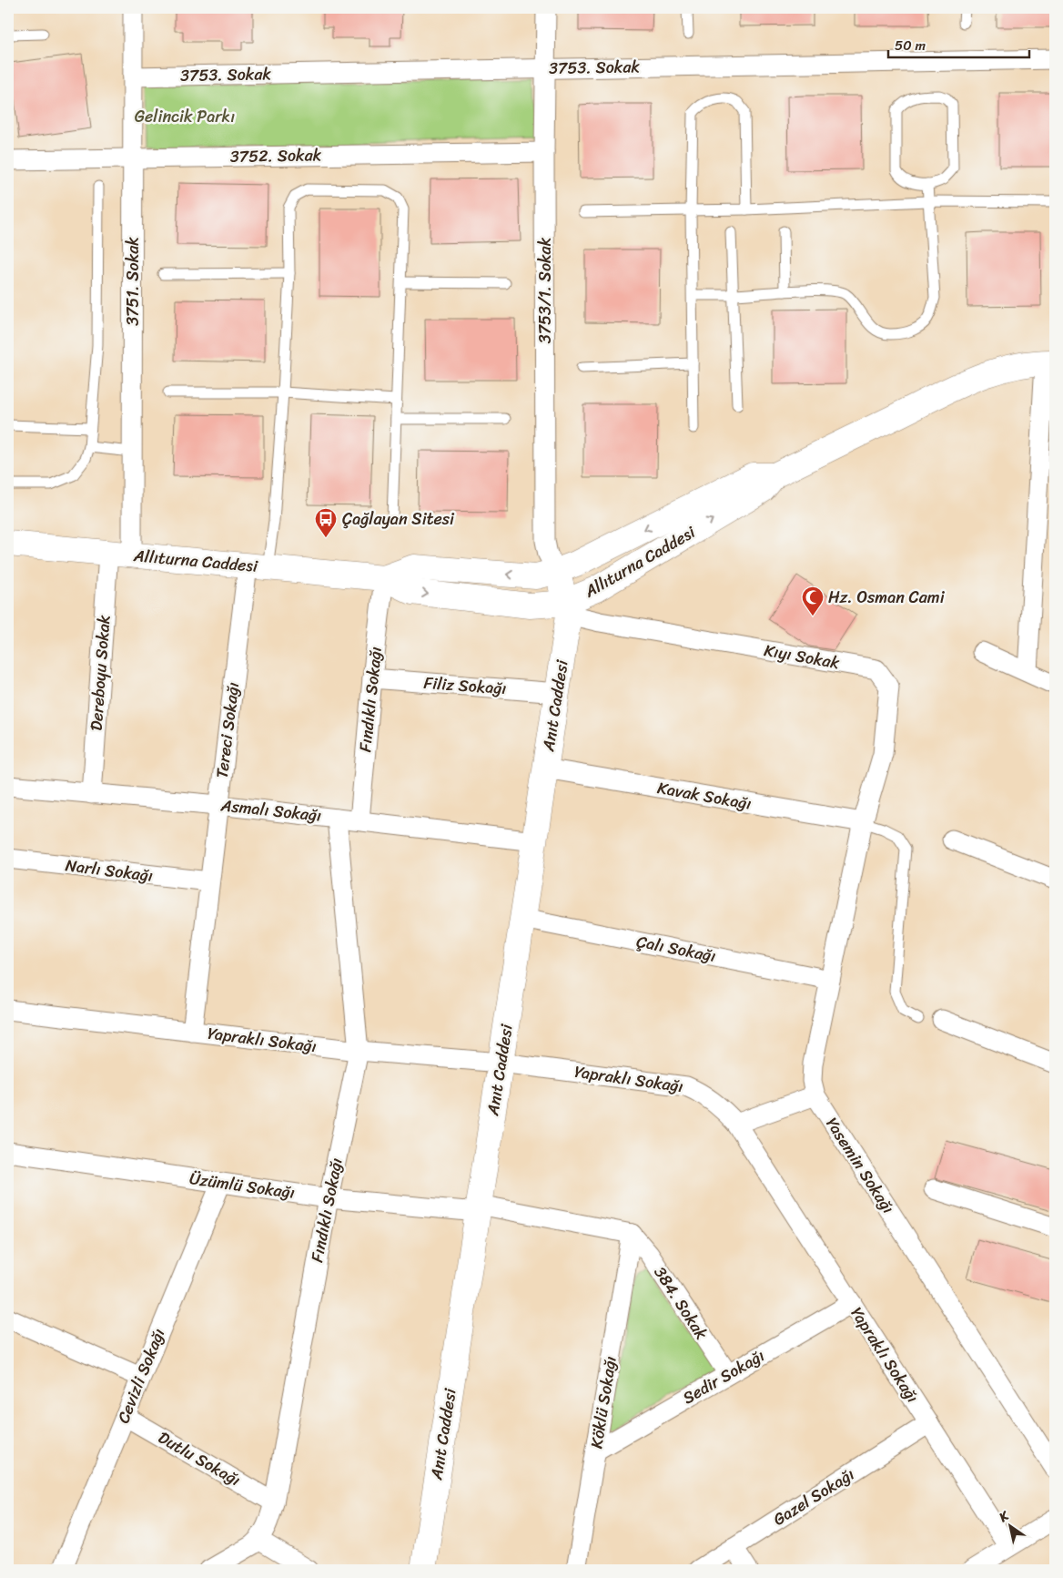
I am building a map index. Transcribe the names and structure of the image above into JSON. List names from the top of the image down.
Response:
{
  "streets": {
    "main road": ["Allıturna Caddesi", "Anıt Caddesi"],
    "street": [
      "3753. Sokak",
      "3752. Sokak",
      "3751. Sokak",
      "3753/1. Sokak",
      "Kıyı Sokak",
      "Dereboyu Sokak",
      "Filiz Sokağı",
      "Fındıklı Sokağı",
      "Tereci Sokağı",
      "Kavak Sokağı",
      "Asmalı Sokağı",
      "Narlı Sokağı",
      "Çalı Sokağı",
      "Yapraklı Sokağı",
      "Yasemin Sokağı",
      "Üzümlü Sokağı",
      "384. Sokak",
      "Cevizli Sokağı",
      "Sedir Sokağı",
      "Köklü Sokağı",
      "Dutlu Sokağı",
      "Gazel Sokağı"
    ]
  },
  "crossings": [
    ["3753. Sokak", "3751. Sokak"],
    ["3753. Sokak", "3753/1. Sokak"],
    ["3752. Sokak", "3751. Sokak"],
    ["3752. Sokak", "3753/1. Sokak"],
    ["3751. Sokak", "Allıturna Caddesi"],
    ["3751. Sokak", "Dereboyu Sokak"],
    ["3753/1. Sokak", "Allıturna Caddesi"],
    ["3753/1. Sokak", "Anıt Caddesi"],
    ["Allıturna Caddesi", "Kıyı Sokak"],
    ["Allıturna Caddesi", "Dereboyu Sokak"],
    ["Allıturna Caddesi", "Fındıklı Sokağı"],
    ["Allıturna Caddesi", "Anıt Caddesi"],
    ["Allıturna Caddesi", "Tereci Sokağı"],
    ["Kıyı Sokak", "Anıt Caddesi"],
    ["Kıyı Sokak", "Kavak Sokağı"],
    ["Kıyı Sokak", "Yasemin Sokağı"],
    ["Dereboyu Sokak", "Asmalı Sokağı"],
    ["Filiz Sokağı", "Fındıklı Sokağı"],
    ["Filiz Sokağı", "Anıt Caddesi"],
    ["Fındıklı Sokağı", "Asmalı Sokağı"],
    ["Fındıklı Sokağı", "Yapraklı Sokağı"],
    ["Fındıklı Sokağı", "Üzümlü Sokağı"],
    ["Fındıklı Sokağı", "Dutlu Sokağı"],
    ["Anıt Caddesi", "Kavak Sokağı"],
    ["Anıt Caddesi", "Asmalı Sokağı"],
    ["Anıt Caddesi", "Çalı Sokağı"],
    ["Anıt Caddesi", "Yapraklı Sokağı"],
    ["Anıt Caddesi", "Üzümlü Sokağı"],
    ["Tereci Sokağı", "Asmalı Sokağı"],
    ["Tereci Sokağı", "Narlı Sokağı"],
    ["Tereci Sokağı", "Yapraklı Sokağı"],
    ["Kavak Sokağı", "Yasemin Sokağı"],
    ["Çalı Sokağı", "Yasemin Sokağı"],
    ["Yapraklı Sokağı", "Sedir Sokağı"],
    ["Yapraklı Sokağı", "Gazel Sokağı"],
    ["Üzümlü Sokağı", "384. Sokak"],
    ["Üzümlü Sokağı", "Cevizli Sokağı"],
    ["Üzümlü Sokağı", "Köklü Sokağı"],
    ["384. Sokak", "Sedir Sokağı"],
    ["384. Sokak", "Köklü Sokağı"],
    ["Cevizli Sokağı", "Dutlu Sokağı"],
    ["Sedir Sokağı", "Köklü Sokağı"]
  ],
  "parks": ["Gelincik Parkı"],
  "places": {
    "bus stop": ["Çağlayan Sitesi"],
    "mosque": ["Hz. Osman Cami"]
  },
  "scale_bar": "50 m",
  "north": "top left"
}
